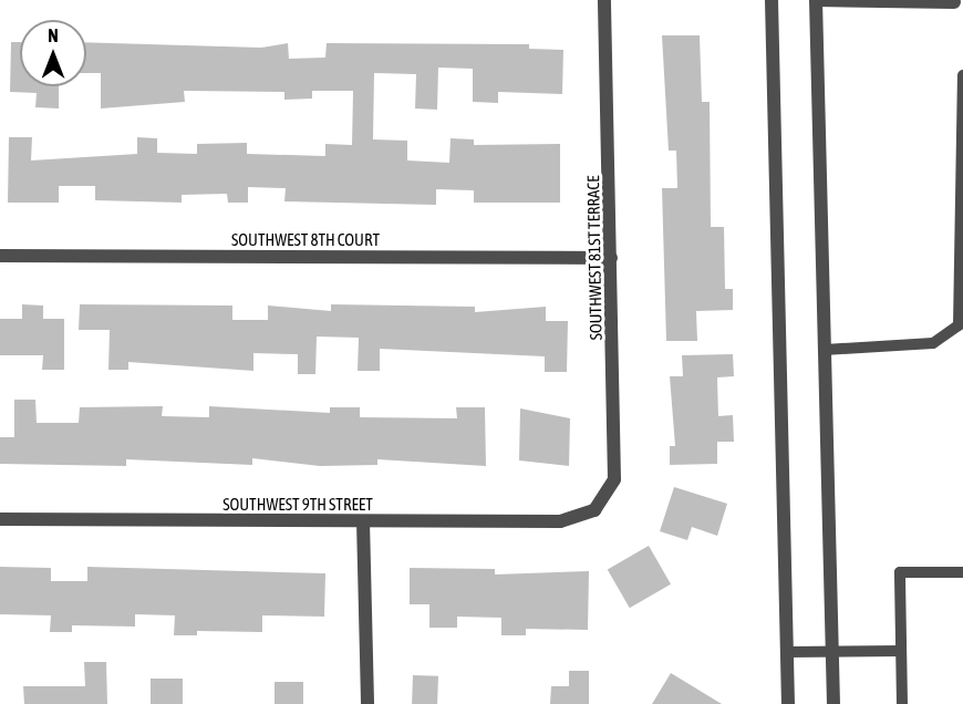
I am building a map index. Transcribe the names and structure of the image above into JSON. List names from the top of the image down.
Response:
{
  "streets": {
    "street": ["SOUTHWEST 8TH COURT", "SOUTHWEST 81ST TERRACE", "SOUTHWEST 9TH STREET"]
  },
  "crossings": [
    ["SOUTHWEST 8TH COURT", "SOUTHWEST 81ST TERRACE"],
    ["SOUTHWEST 81ST TERRACE", "SOUTHWEST 9TH STREET"]
  ],
  "north": "top"
}
